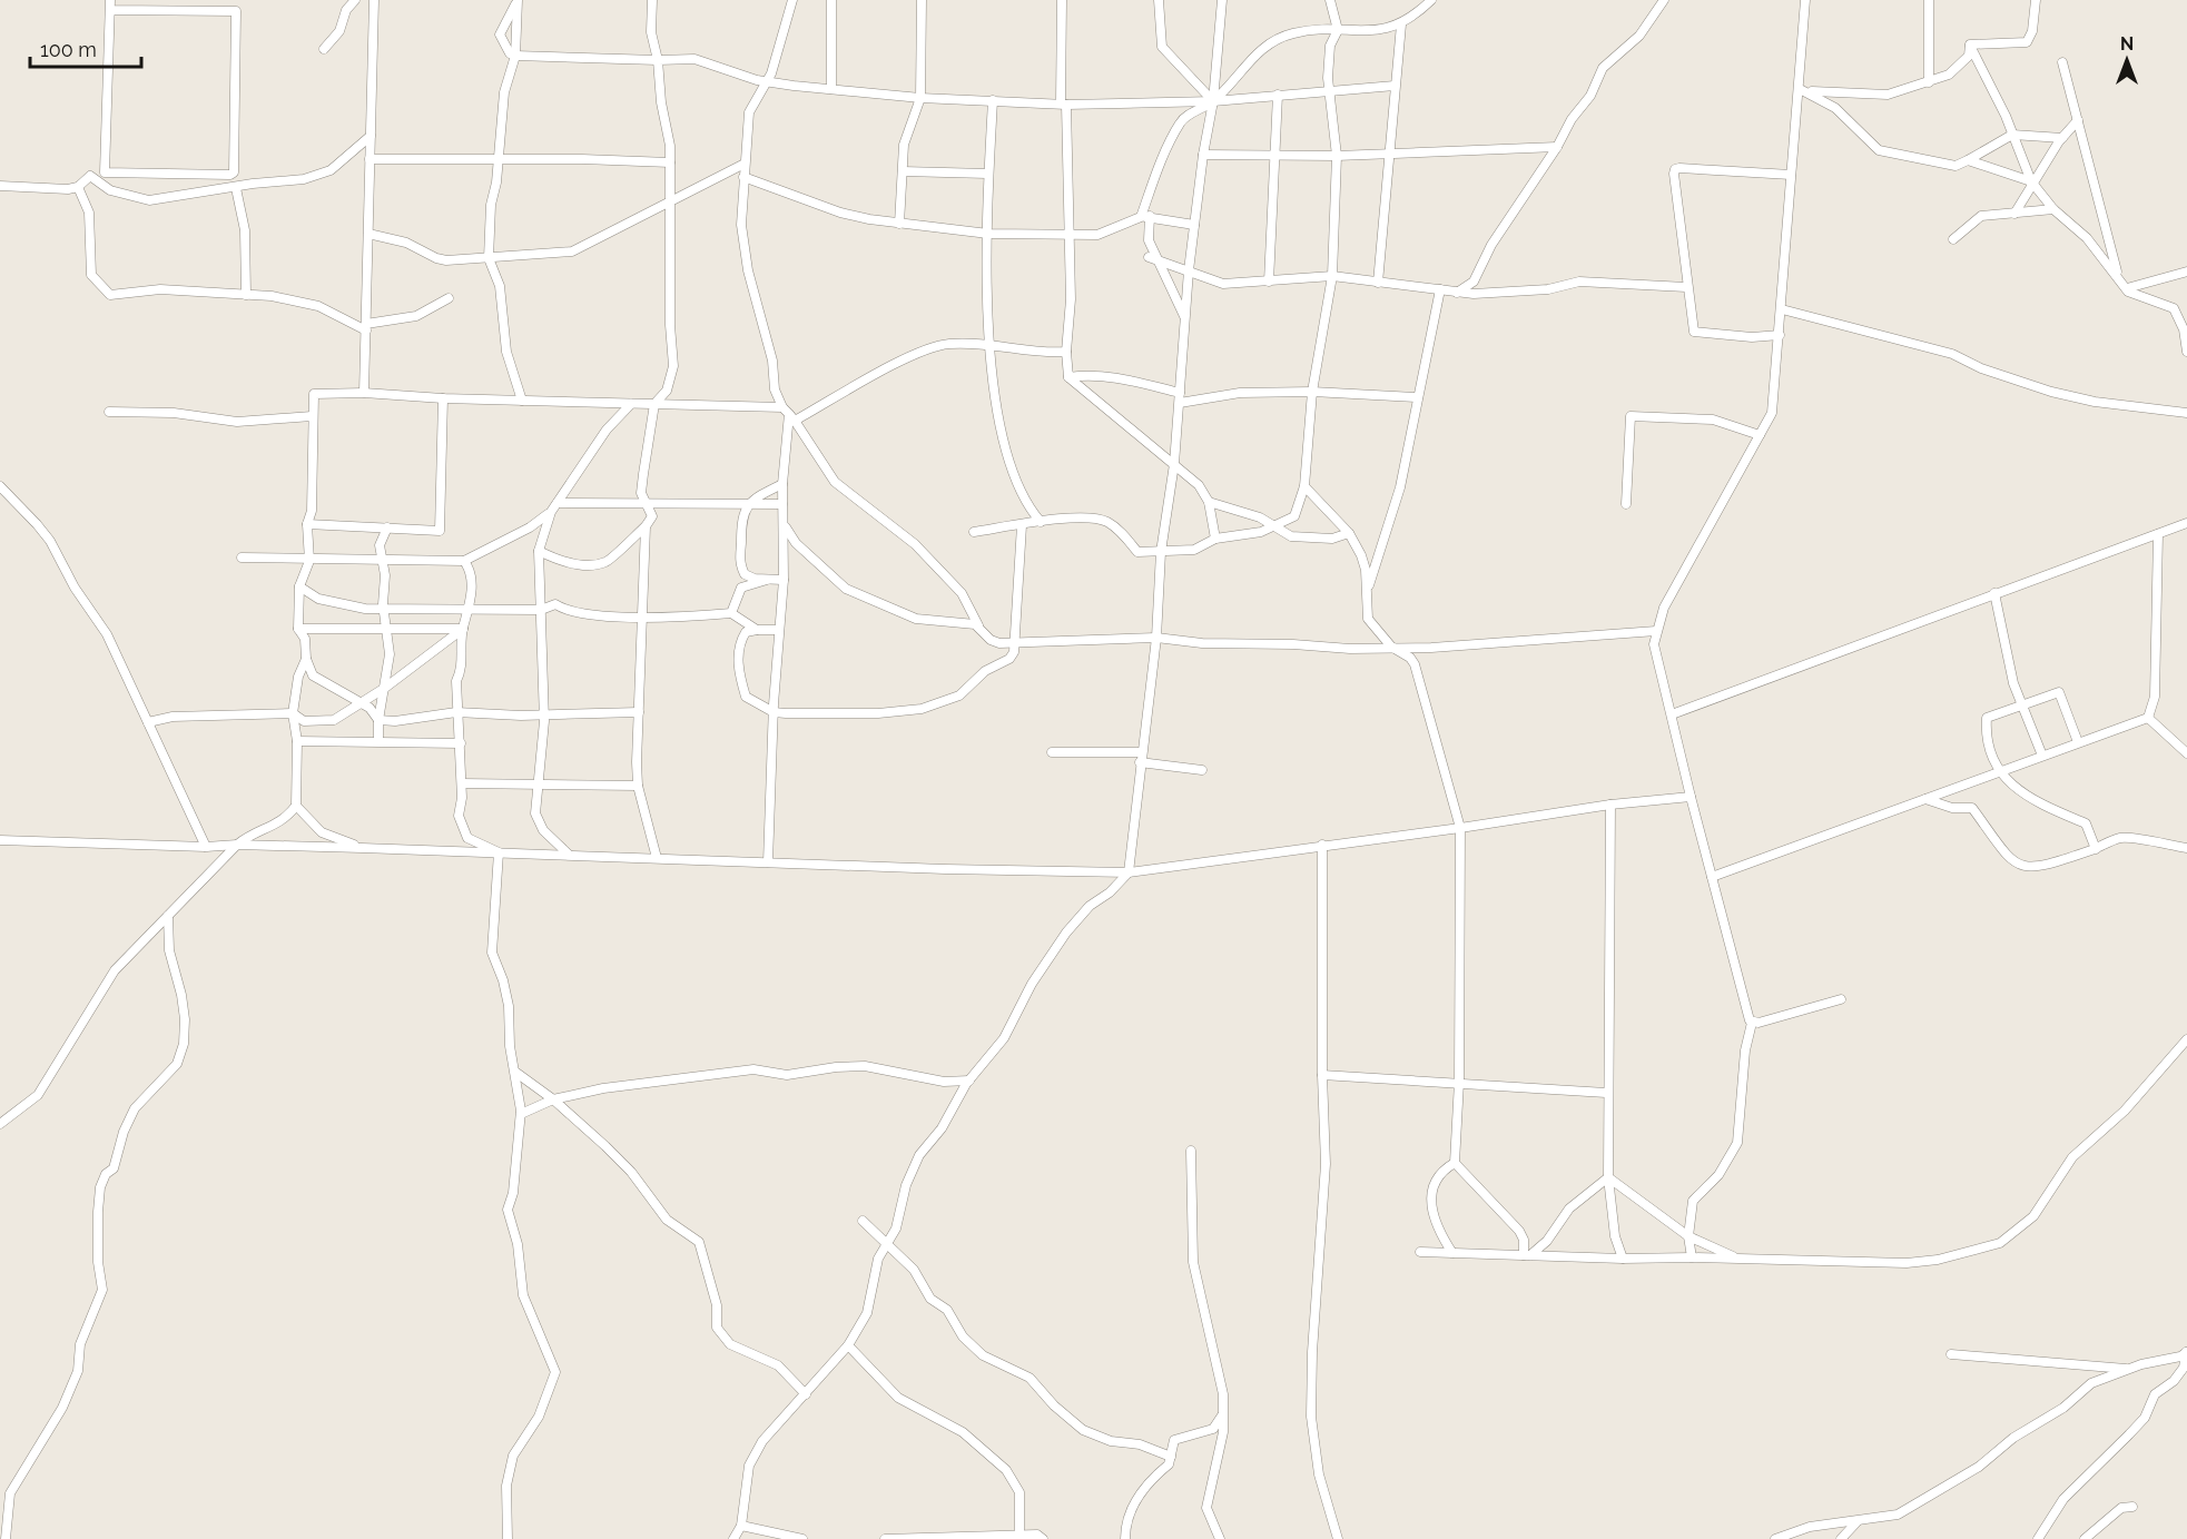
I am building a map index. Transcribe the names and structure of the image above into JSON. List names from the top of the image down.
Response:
{
  "scale_bar": "100 m",
  "north": "top"
}
